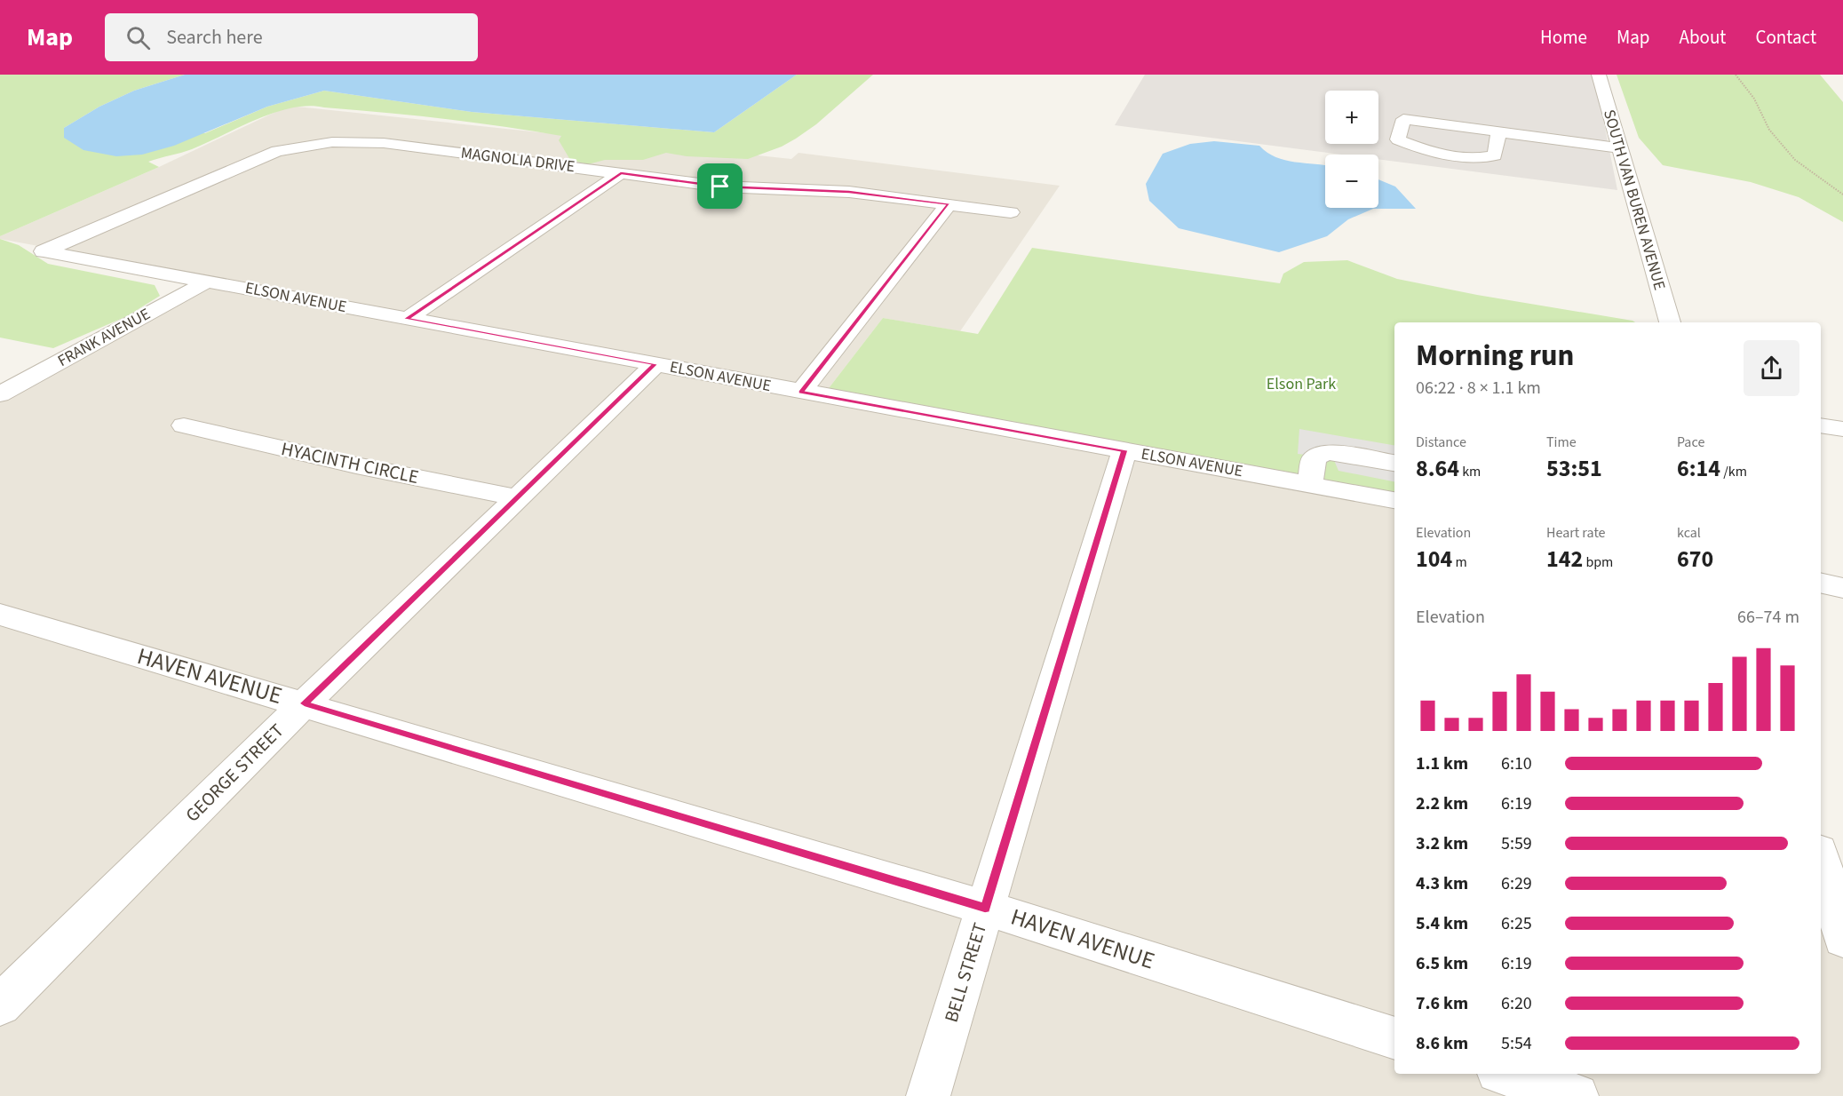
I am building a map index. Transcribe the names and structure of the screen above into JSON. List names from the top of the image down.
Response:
{
  "streets": {
    "street": [
      "MAGNOLIA DRIVE",
      "SOUTH VAN BUREN AVENUE",
      "ELSON AVENUE",
      "FRANK AVENUE",
      "HYACINTH CIRCLE",
      "HAVEN AVENUE",
      "GEORGE STREET",
      "BELL STREET"
    ]
  },
  "crossings": [
    ["MAGNOLIA DRIVE", "ELSON AVENUE"],
    ["ELSON AVENUE", "FRANK AVENUE"],
    ["ELSON AVENUE", "GEORGE STREET"],
    ["ELSON AVENUE", "BELL STREET"],
    ["HYACINTH CIRCLE", "GEORGE STREET"],
    ["HAVEN AVENUE", "GEORGE STREET"],
    ["HAVEN AVENUE", "BELL STREET"]
  ],
  "parks": ["Elson Park"],
  "page": {
    "header": "Map",
    "search": "Search here",
    "nav": [
      "Home",
      "Map",
      "About",
      "Contact"
    ],
    "map_buttons": ["+", "−"],
    "heading": ["Morning run", "06:22 · 8 × 1.1 km"],
    "stats": [
      ["Distance", "8.64 km"],
      ["Time", "53:51"],
      ["Pace", "6:14 /km"],
      ["Elevation", "104 m"],
      ["Heart rate", "142 bpm"],
      ["kcal", "670"]
    ],
    "chart": ["Elevation", "66–74 m"],
    "list": [
      {
        "name": "1.1 km",
        "note": "6:10"
      },
      {
        "name": "2.2 km",
        "note": "6:19"
      },
      {
        "name": "3.2 km",
        "note": "5:59"
      },
      {
        "name": "4.3 km",
        "note": "6:29"
      },
      {
        "name": "5.4 km",
        "note": "6:25"
      },
      {
        "name": "6.5 km",
        "note": "6:19"
      },
      {
        "name": "7.6 km",
        "note": "6:20"
      },
      {
        "name": "8.6 km",
        "note": "5:54"
      }
    ]
  }
}
